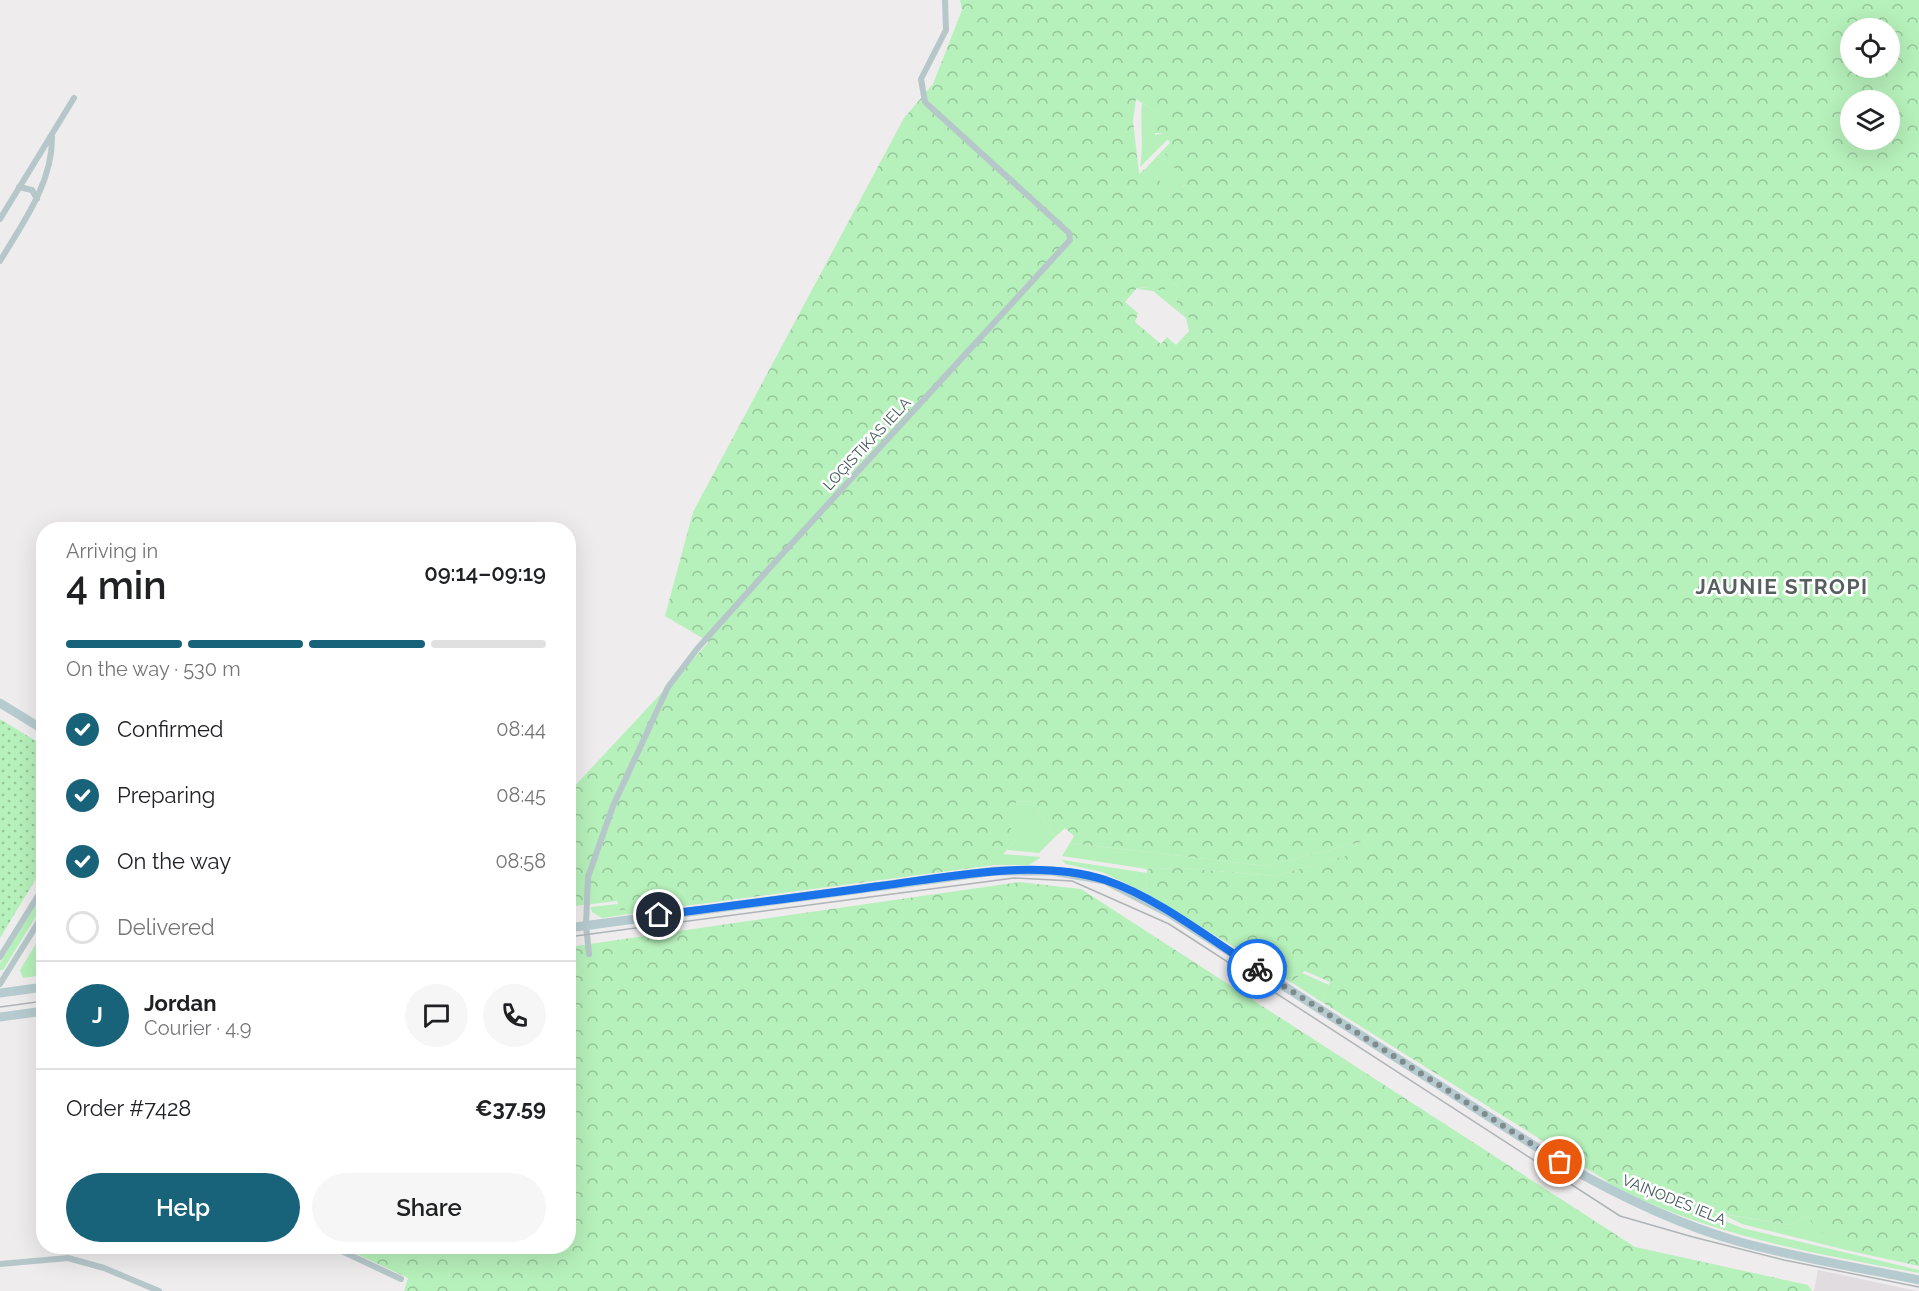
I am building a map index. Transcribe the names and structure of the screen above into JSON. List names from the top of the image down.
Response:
{
  "streets": {
    "street": ["LOĢISTIKAS IELA", "VAIŅODES IELA"]
  },
  "crossings": [
    ["LOĢISTIKAS IELA", "VAIŅODES IELA"]
  ],
  "districts": ["JAUNIE STROPI"],
  "page": {
    "heading": ["4 min", "Arriving in", "09:14–09:19"],
    "panel": [
      "Jordan",
      "Courier · 4.9",
      "Order #7428",
      "€37.59"
    ],
    "bar": "On the way · 530 m",
    "list": [
      ["Confirmed", "08:44"],
      ["Preparing", "08:45"],
      ["On the way", "08:58"],
      "Delivered"
    ],
    "round": "J",
    "buttons": ["Help", "Share"]
  }
}
